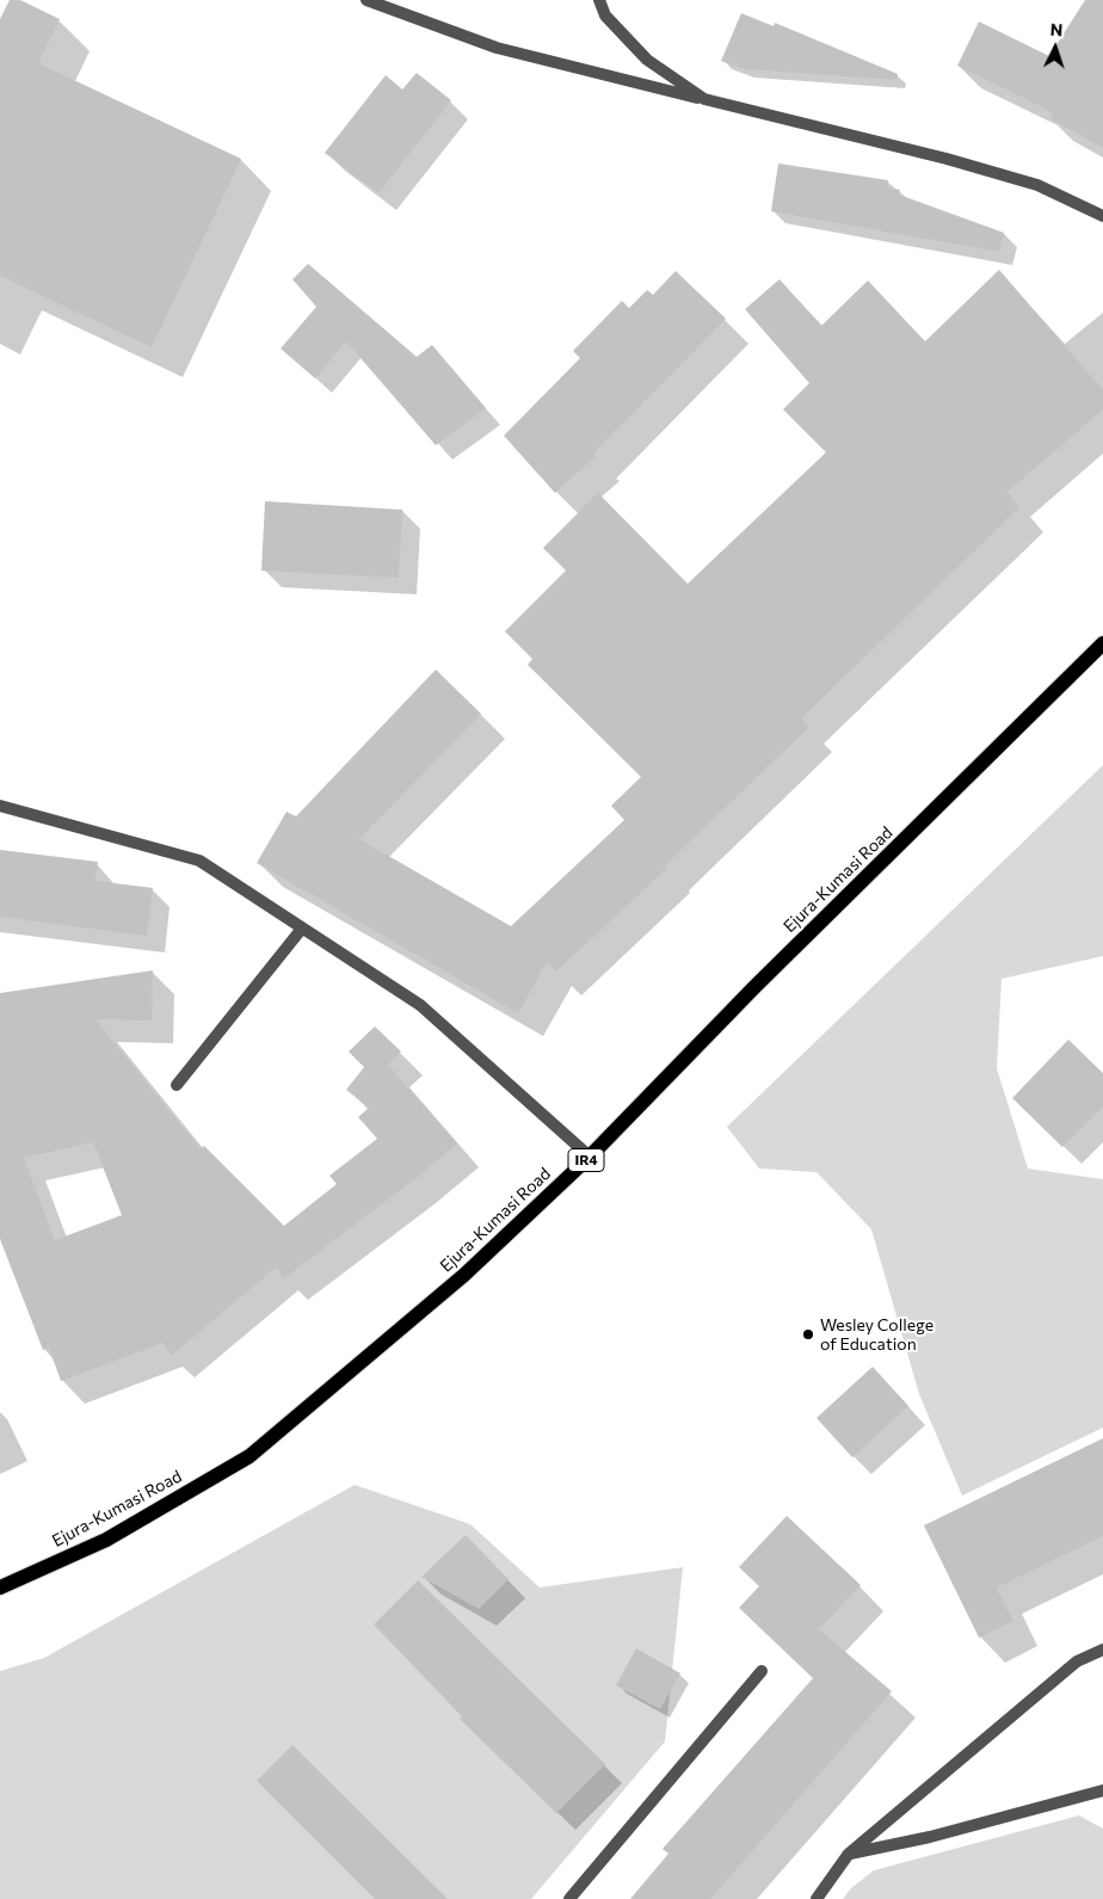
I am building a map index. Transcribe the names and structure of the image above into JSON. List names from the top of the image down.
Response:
{
  "streets": {
    "main road": ["Ejura-Kumasi Road", "IR4"]
  },
  "places": ["Wesley College of Education"],
  "north": "top"
}
